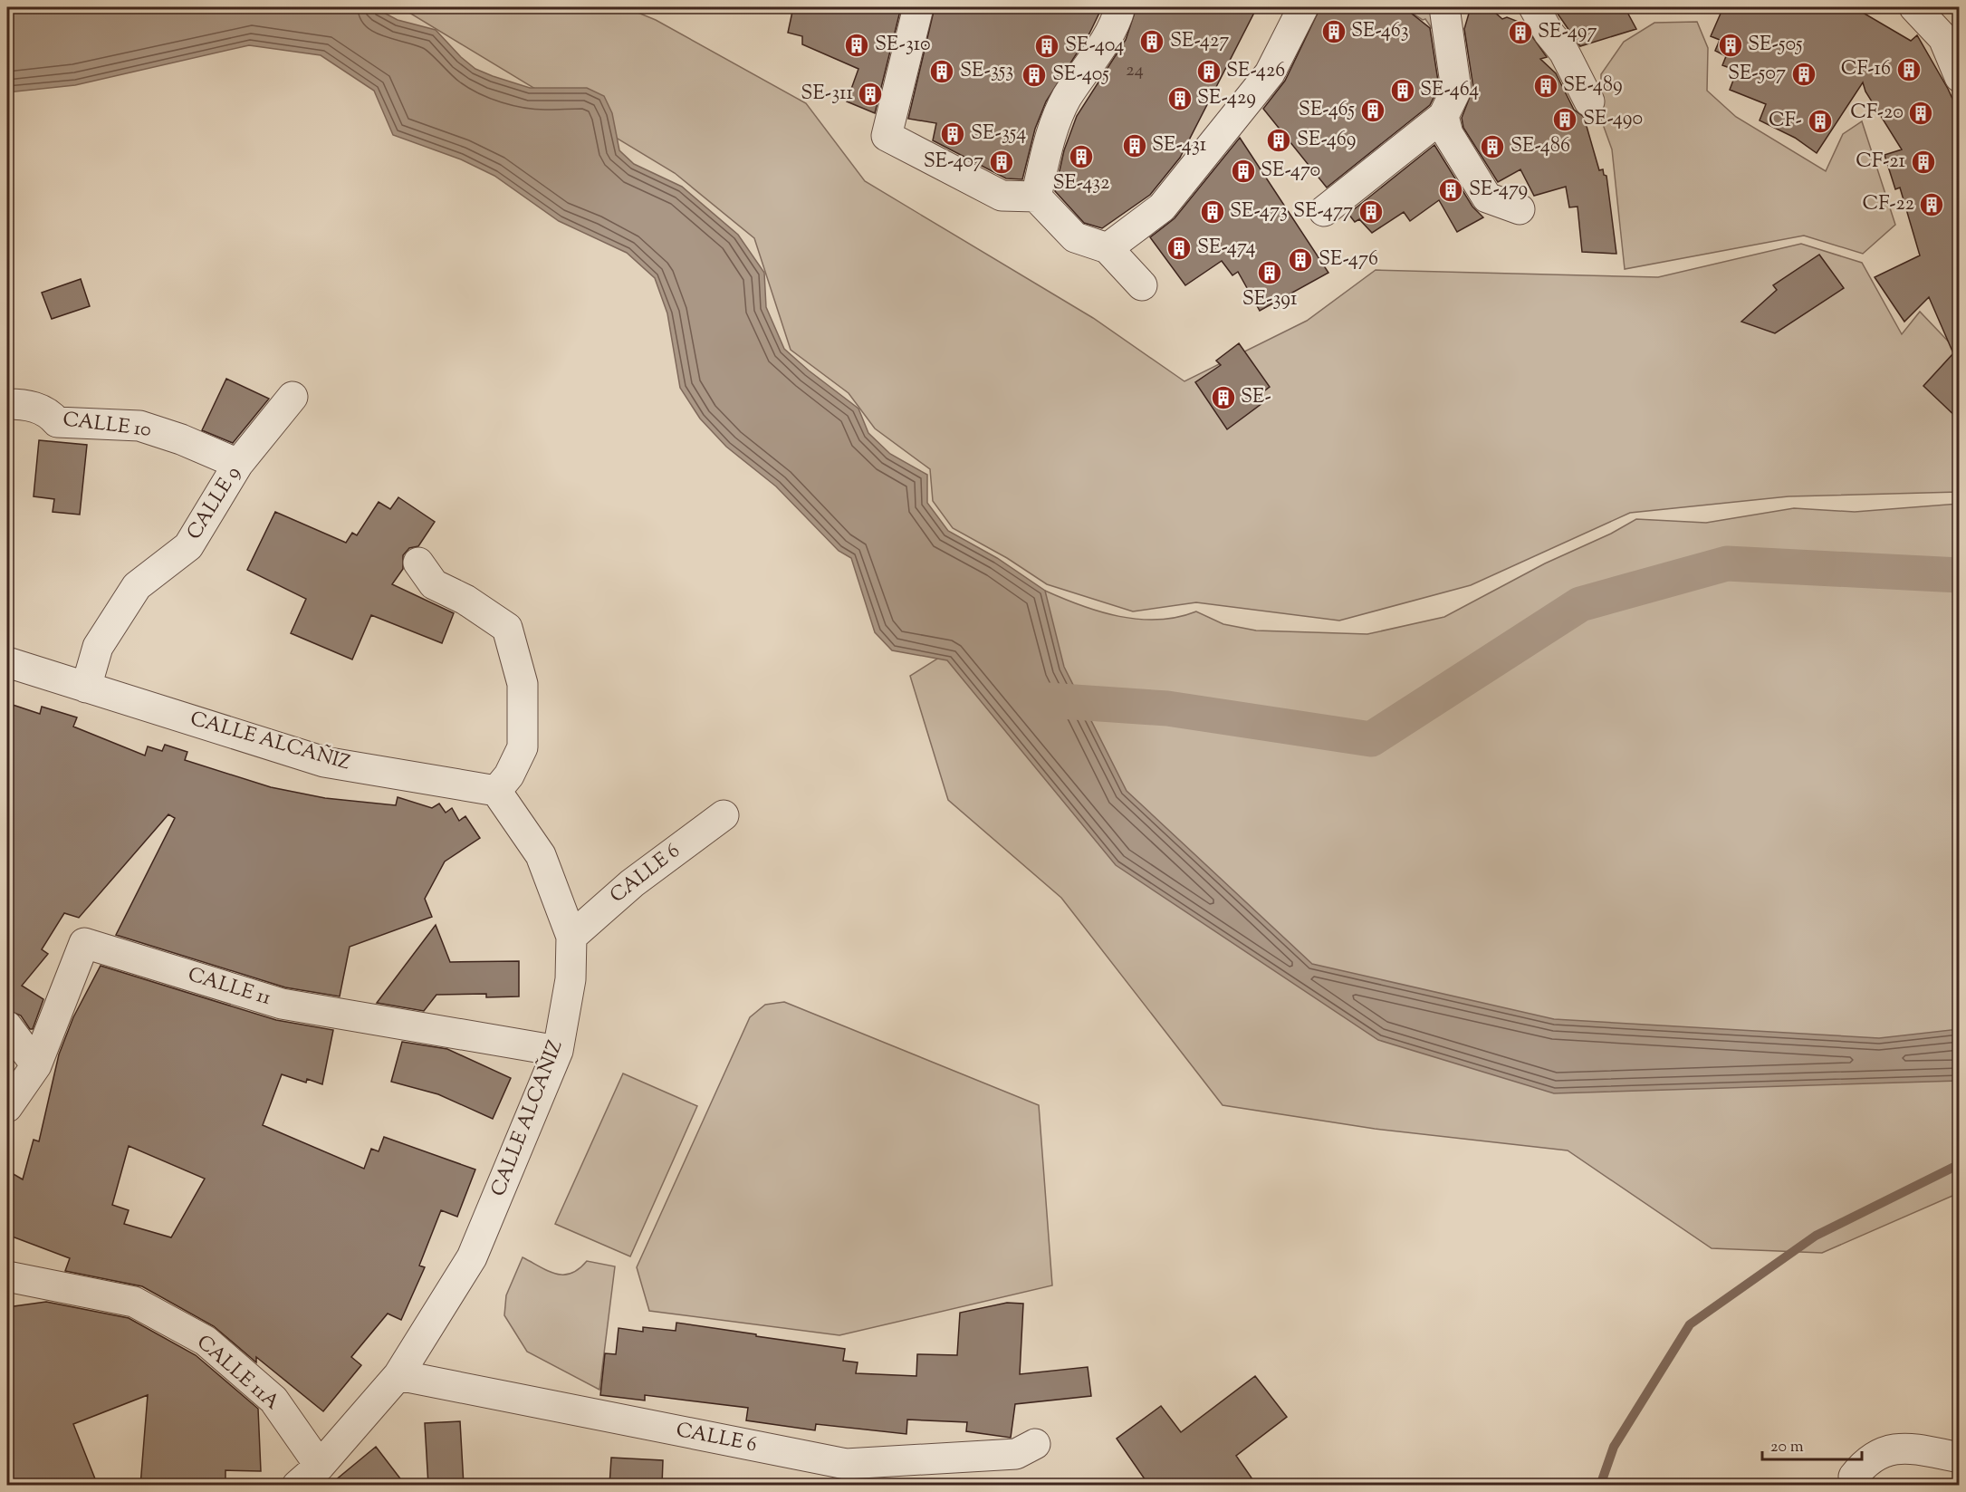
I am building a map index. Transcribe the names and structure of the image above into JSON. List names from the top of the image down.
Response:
{
  "streets": {
    "street": [
      "CALLE 10",
      "CALLE 9",
      "CALLE ALCAÑIZ",
      "CALLE 6",
      "CALLE 11",
      "CALLE 11A"
    ]
  },
  "crossings": [
    ["CALLE 10", "CALLE 9"],
    ["CALLE 9", "CALLE ALCAÑIZ"],
    ["CALLE ALCAÑIZ", "CALLE 6"],
    ["CALLE ALCAÑIZ", "CALLE 11"],
    ["CALLE ALCAÑIZ", "CALLE 11A"]
  ],
  "places": {
    "building": [
      "SE-463",
      "SE-497",
      "SE-427",
      "SE-310",
      "SE-505",
      "SE-404",
      "CF-16",
      "SE-353",
      "SE-426",
      "SE-507",
      "SE-405",
      "SE-489",
      "SE-464",
      "SE-311",
      "SE-429",
      "SE-465",
      "CF-20",
      "SE-490",
      "CF-",
      "SE-354",
      "SE-469",
      "SE-431",
      "SE-486",
      "SE-432",
      "SE-407",
      "CF-21",
      "SE-470",
      "SE-479",
      "CF-22",
      "SE-473",
      "SE-477",
      "SE-474",
      "SE-476",
      "SE-391",
      "SE-"
    ]
  },
  "house_numbers": ["24"],
  "scale_bar": "20 m"
}
